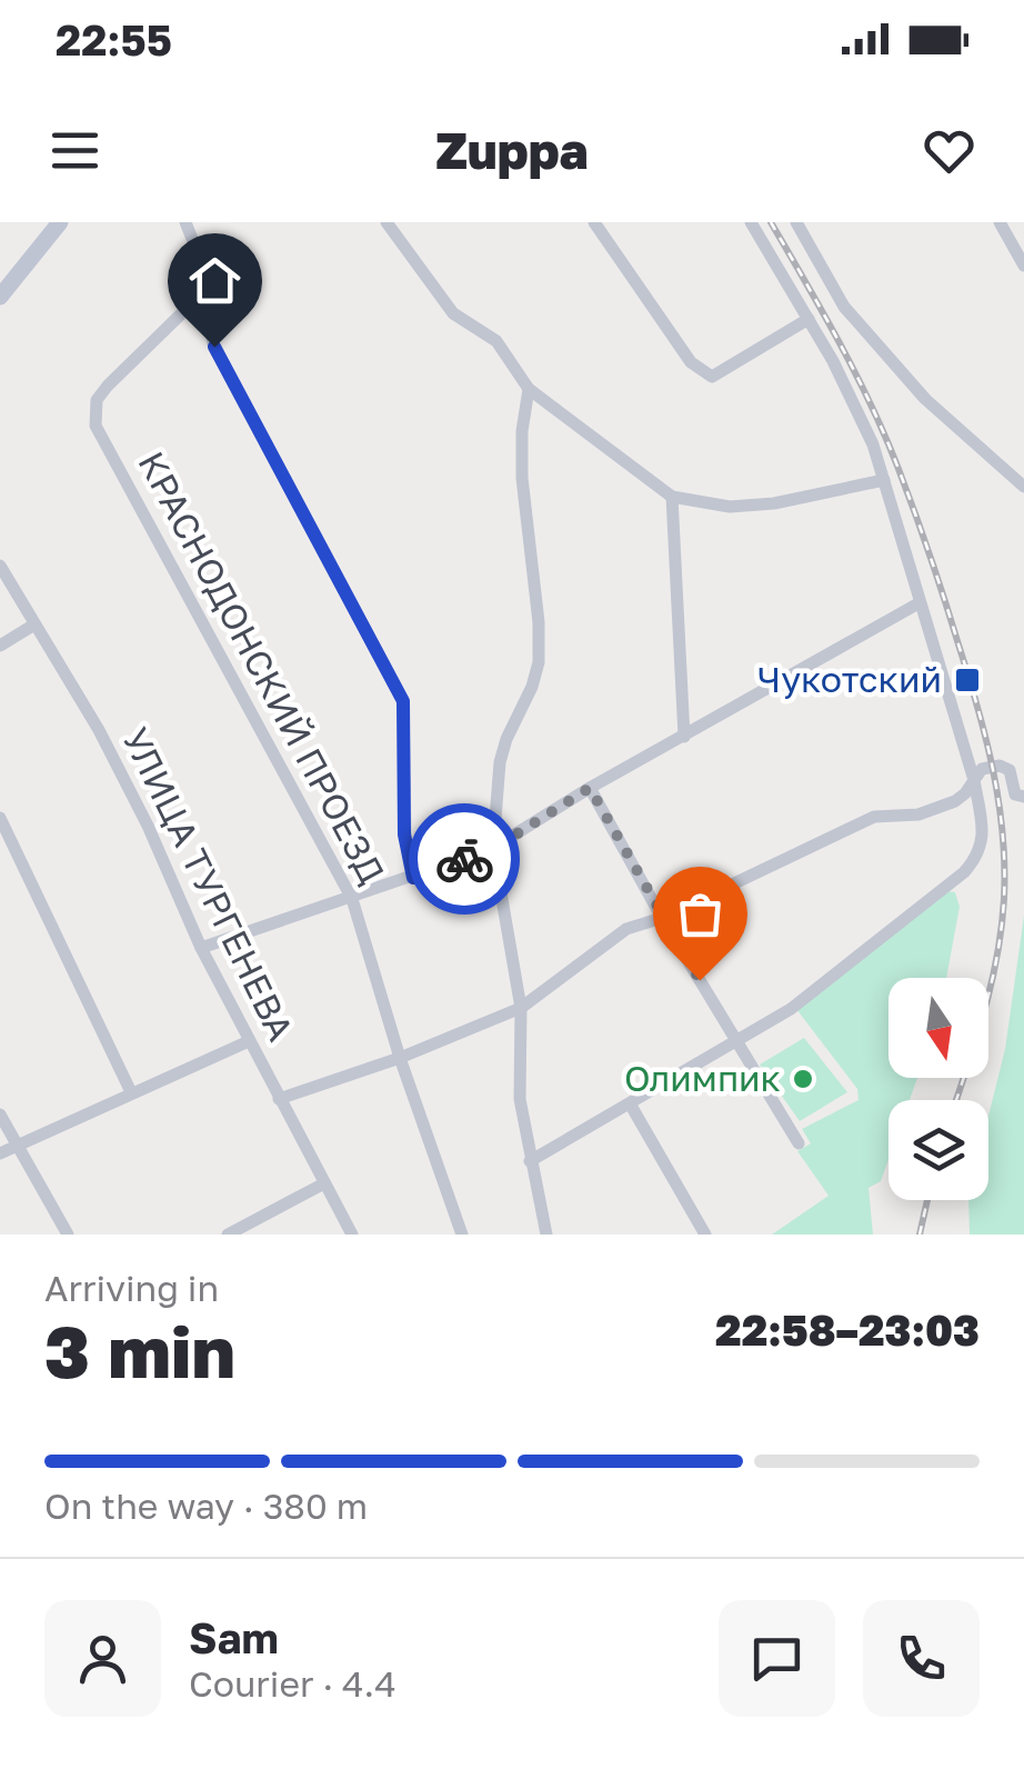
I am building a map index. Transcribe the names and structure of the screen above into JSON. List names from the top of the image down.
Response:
{
  "streets": {
    "street": ["КРАСНОДОНСКИЙ ПРОЕЗД", "УЛИЦА ТУРГЕНЕВА"]
  },
  "places": {
    "transit": ["Чукотский"],
    "other": ["Олимпик"]
  },
  "north": "bottom",
  "page": {
    "status": "22:55",
    "header": "Zuppa",
    "heading": ["3 min", "Arriving in", "22:58–23:03"],
    "panel": ["Sam", "Courier · 4.4"],
    "bar": "On the way · 380 m"
  }
}
